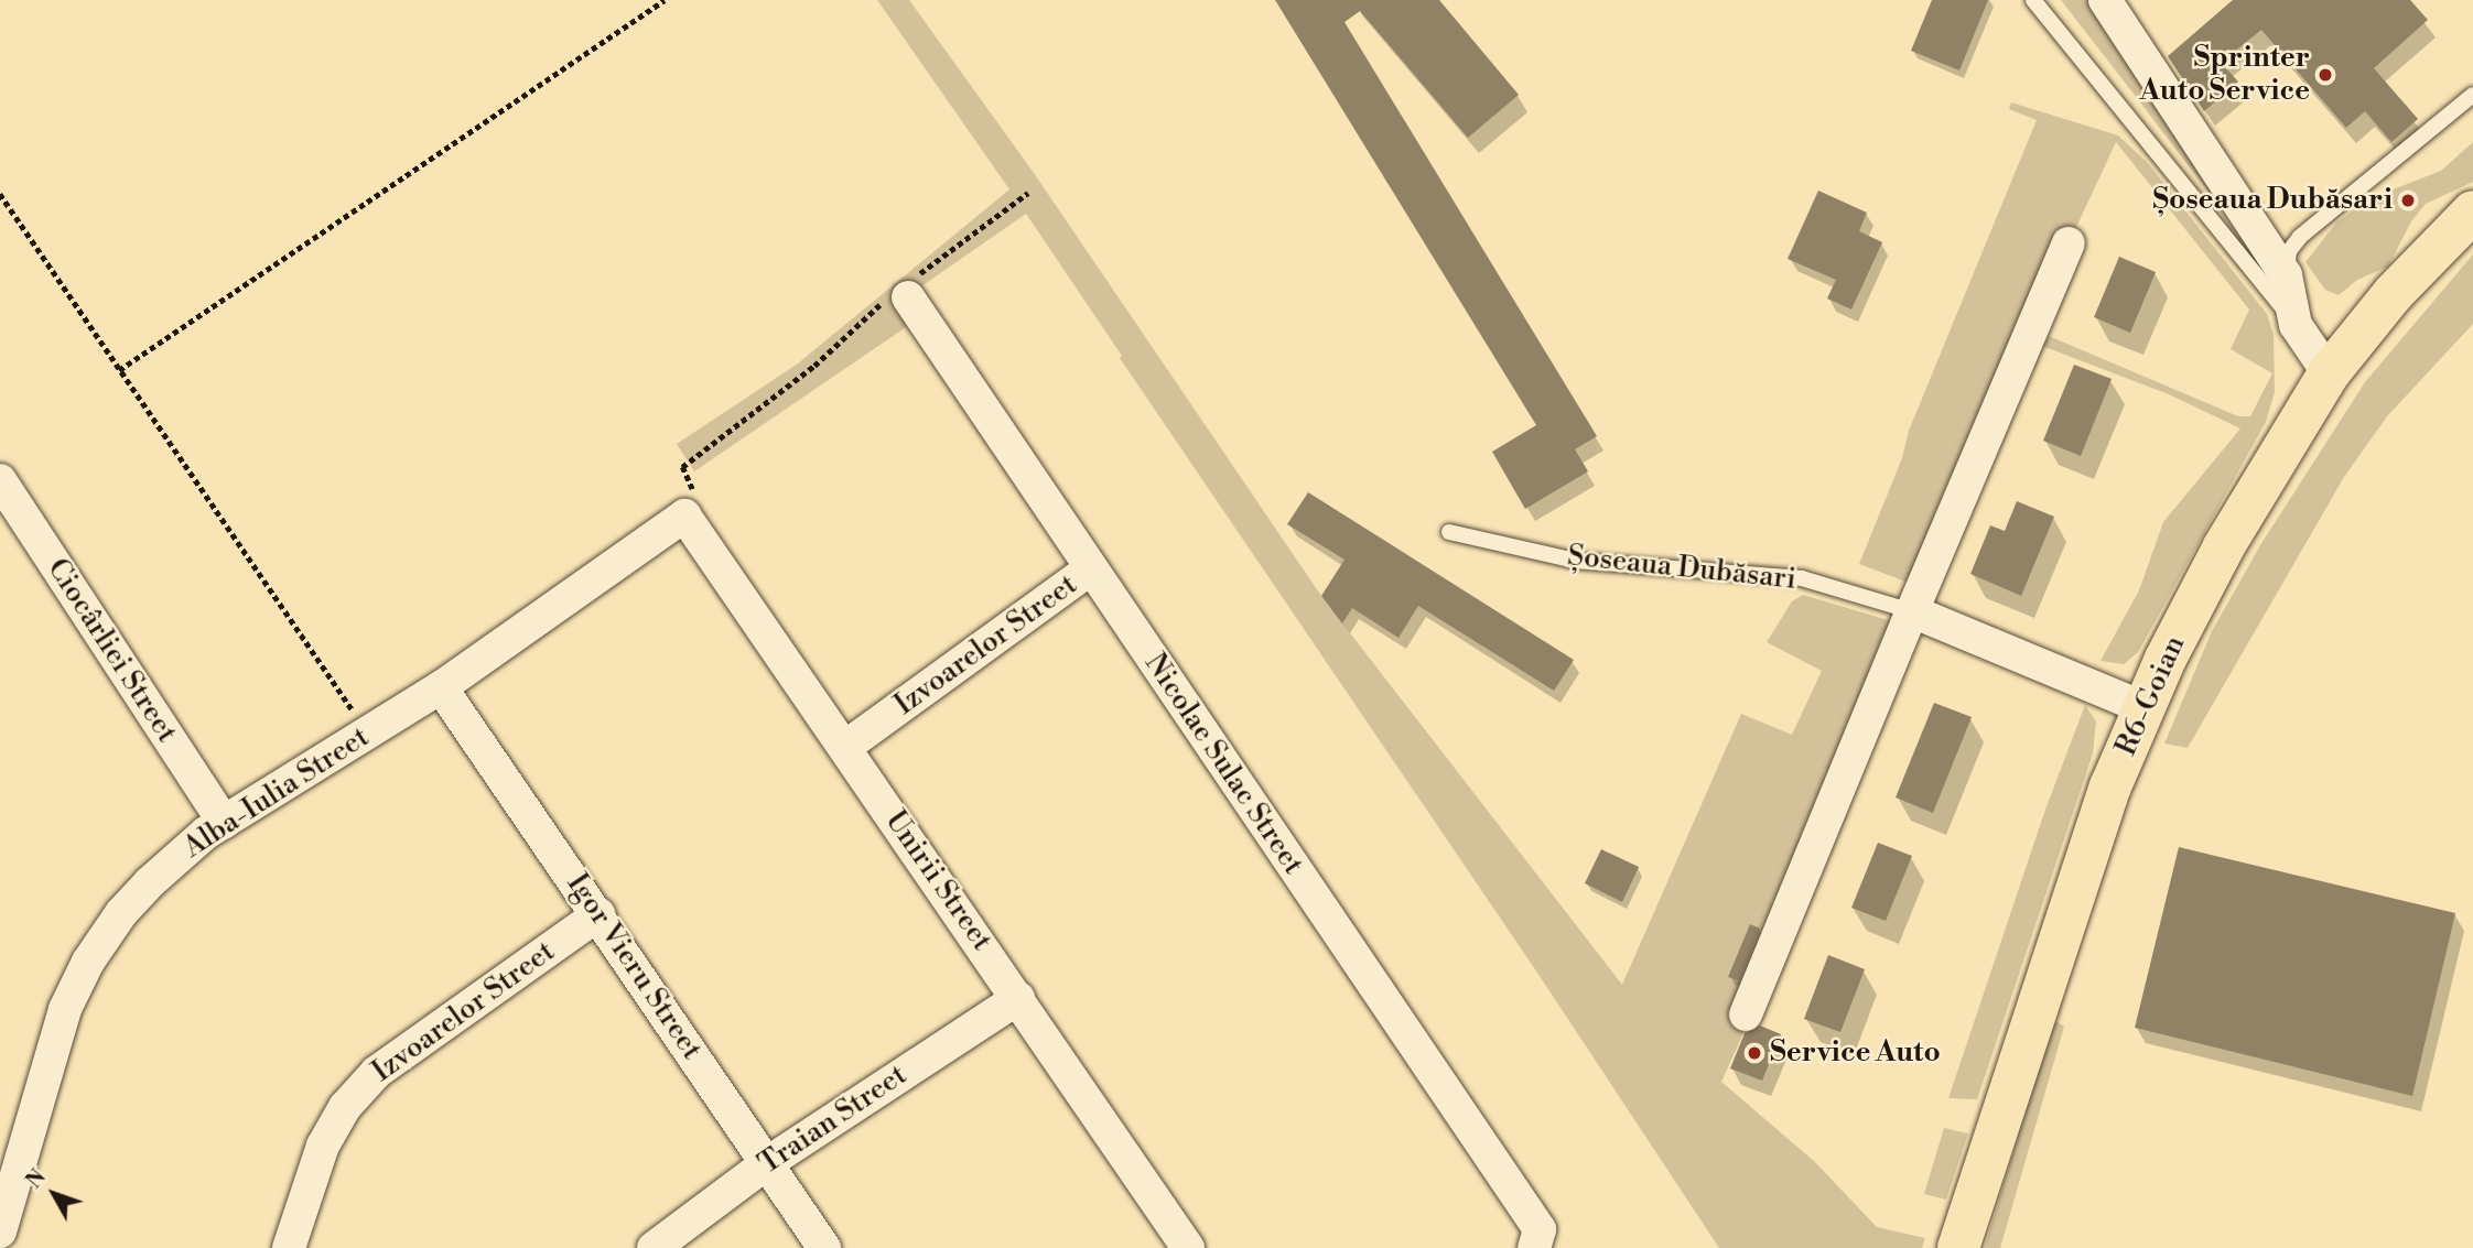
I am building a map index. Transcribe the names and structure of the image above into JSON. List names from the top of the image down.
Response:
{
  "streets": {
    "main road": ["R6-Goian"],
    "street": [
      "Șoseaua Dubăsari",
      "Izvoarelor Street",
      "Ciocârliei Street",
      "Nicolae Sulac Street",
      "Alba-Iulia Street",
      "Unirii Street",
      "Igor Vieru Street",
      "Traian Street"
    ]
  },
  "crossings": [
    ["Șoseaua Dubăsari", "R6-Goian"],
    ["Izvoarelor Street", "Nicolae Sulac Street"],
    ["Izvoarelor Street", "Unirii Street"],
    ["Izvoarelor Street", "Igor Vieru Street"],
    ["Ciocârliei Street", "Alba-Iulia Street"],
    ["Alba-Iulia Street", "Unirii Street"],
    ["Alba-Iulia Street", "Igor Vieru Street"],
    ["Unirii Street", "Traian Street"],
    ["Igor Vieru Street", "Traian Street"]
  ],
  "places": ["Sprinter Auto Service", "Șoseaua Dubăsari", "Service Auto"],
  "north": "top left"
}
